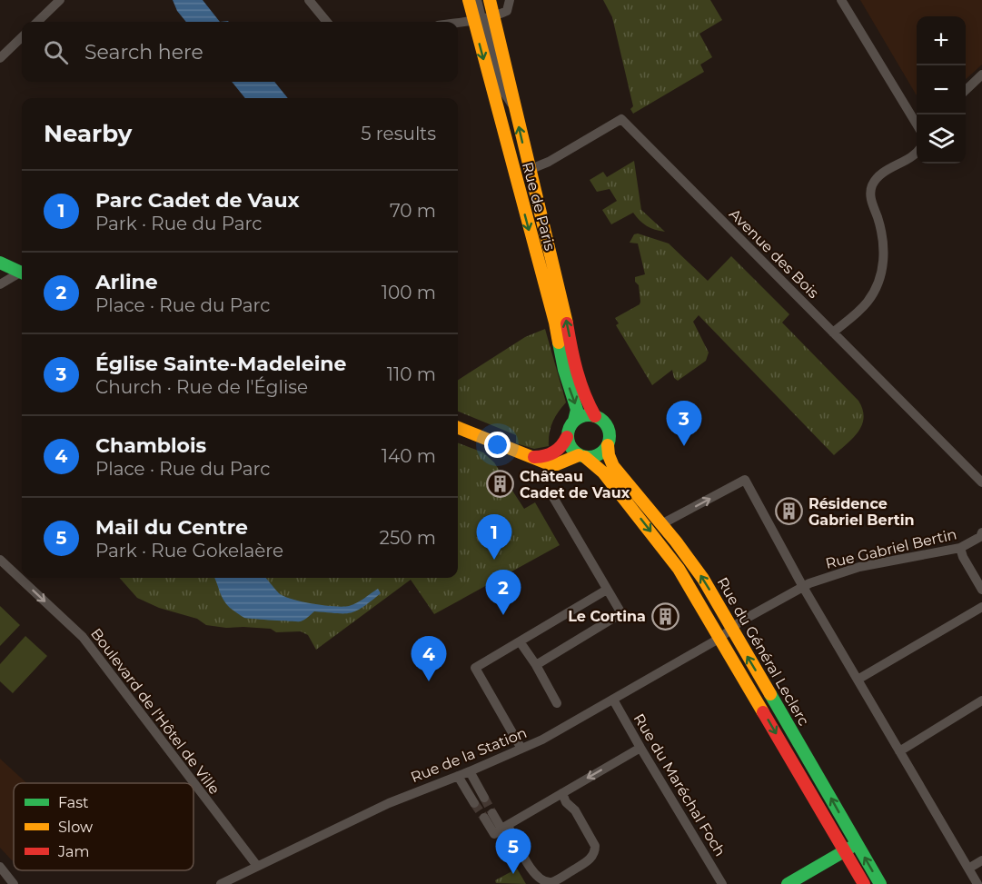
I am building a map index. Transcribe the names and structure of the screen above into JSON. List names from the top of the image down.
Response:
{
  "streets": {
    "main road": ["Rue de Paris", "Rue du Général Leclerc"],
    "street": [
      "Avenue des Bois",
      "Rue Gabriel Bertin",
      "Boulevard de l'Hôtel de Ville",
      "Rue de la Station",
      "Rue du Maréchal Foch"
    ]
  },
  "crossings": [
    ["Rue de Paris", "Avenue des Bois"],
    ["Rue de Paris", "Rue du Général Leclerc"],
    ["Rue Gabriel Bertin", "Rue du Général Leclerc"],
    ["Rue Gabriel Bertin", "Rue de la Station"],
    ["Rue du Général Leclerc", "Rue de la Station"],
    ["Boulevard de l'Hôtel de Ville", "Rue de la Station"],
    ["Rue de la Station", "Rue du Maréchal Foch"]
  ],
  "one_way": ["Boulevard de l'Hôtel de Ville"],
  "places": {
    "building": ["Château Cadet de Vaux", "Résidence Gabriel Bertin", "Le Cortina"]
  },
  "legend": ["Fast", "Slow", "Jam"],
  "page": {
    "map_buttons": ["+", "−"],
    "search": "Search here",
    "heading": ["Nearby", "5 results"],
    "list": [
      {
        "mark": "1",
        "name": "Parc Cadet de Vaux",
        "note": "Park · Rue du Parc",
        "value": "70 m"
      },
      {
        "mark": "2",
        "name": "Arline",
        "note": "Place · Rue du Parc",
        "value": "100 m"
      },
      {
        "mark": "3",
        "name": "Église Sainte-Madeleine",
        "note": "Church · Rue de l'Église",
        "value": "110 m"
      },
      {
        "mark": "4",
        "name": "Chamblois",
        "note": "Place · Rue du Parc",
        "value": "140 m"
      },
      {
        "mark": "5",
        "name": "Mail du Centre",
        "note": "Park · Rue Gokelaère",
        "value": "250 m"
      }
    ],
    "pins": [
      "3",
      "1",
      "2",
      "4",
      "5"
    ]
  }
}
